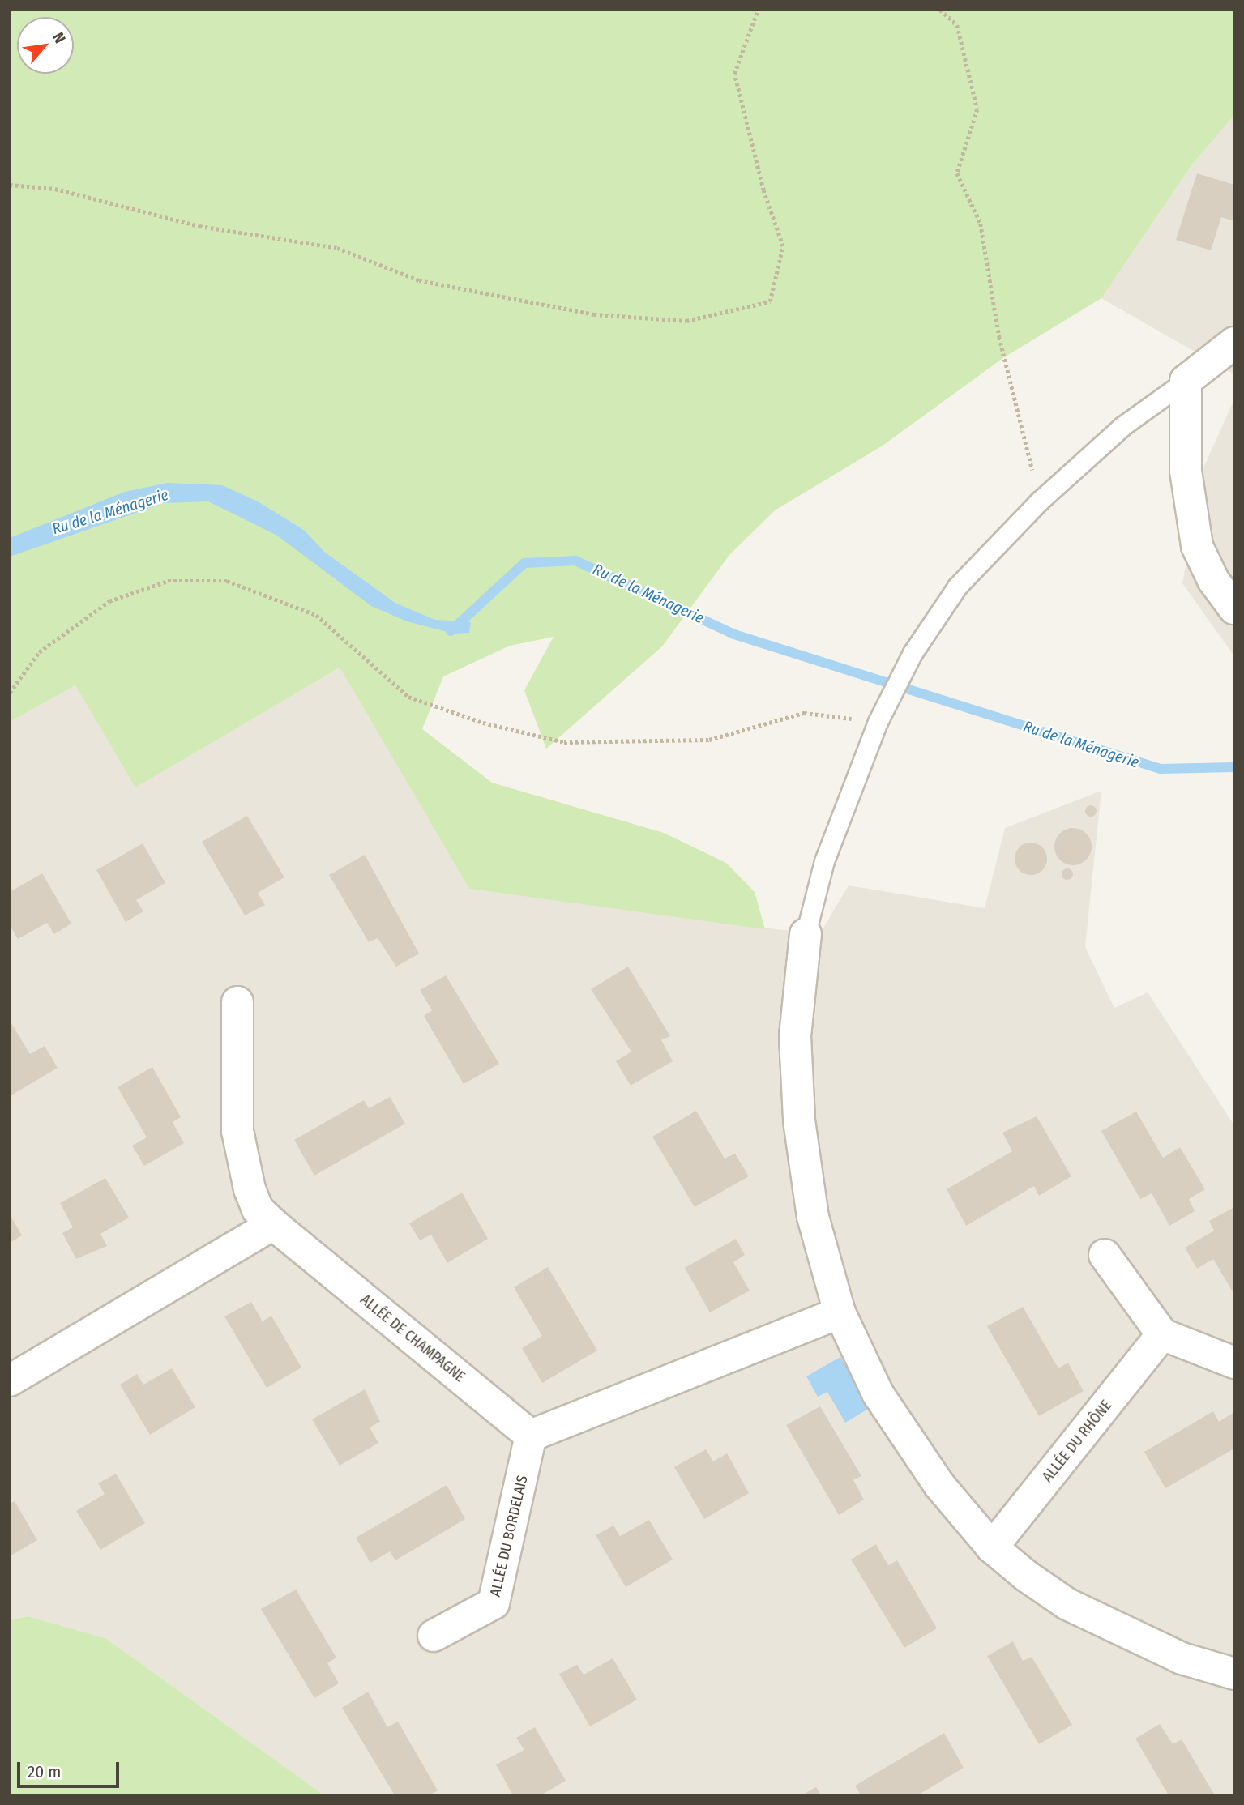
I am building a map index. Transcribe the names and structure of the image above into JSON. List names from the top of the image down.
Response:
{
  "streets": {
    "street": ["ALLÉE DE CHAMPAGNE", "ALLÉE DU RHÔNE", "ALLÉE DU BORDELAIS"]
  },
  "crossings": [
    ["ALLÉE DE CHAMPAGNE", "ALLÉE DU BORDELAIS"]
  ],
  "water": ["Ru de la Ménagerie"],
  "scale_bar": "20 m",
  "north": "top right"
}
